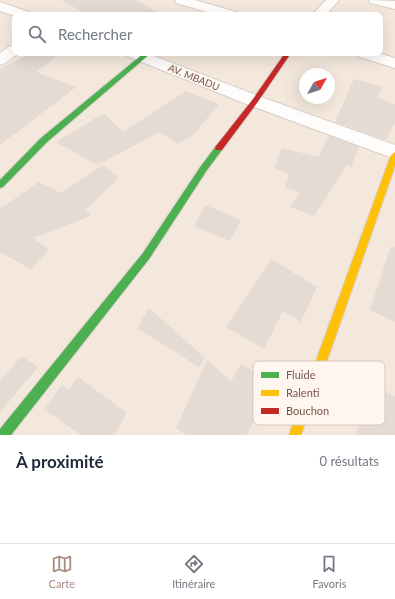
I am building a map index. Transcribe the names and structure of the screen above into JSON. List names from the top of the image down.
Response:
{
  "streets": {
    "street": ["AV. MBADU"]
  },
  "legend": ["Fluide", "Ralenti", "Bouchon"],
  "north": "top right",
  "page": {
    "search": "Rechercher",
    "heading": ["À proximité", "0 résultats"],
    "nav": ["Carte", "Itinéraire", "Favoris"]
  }
}
